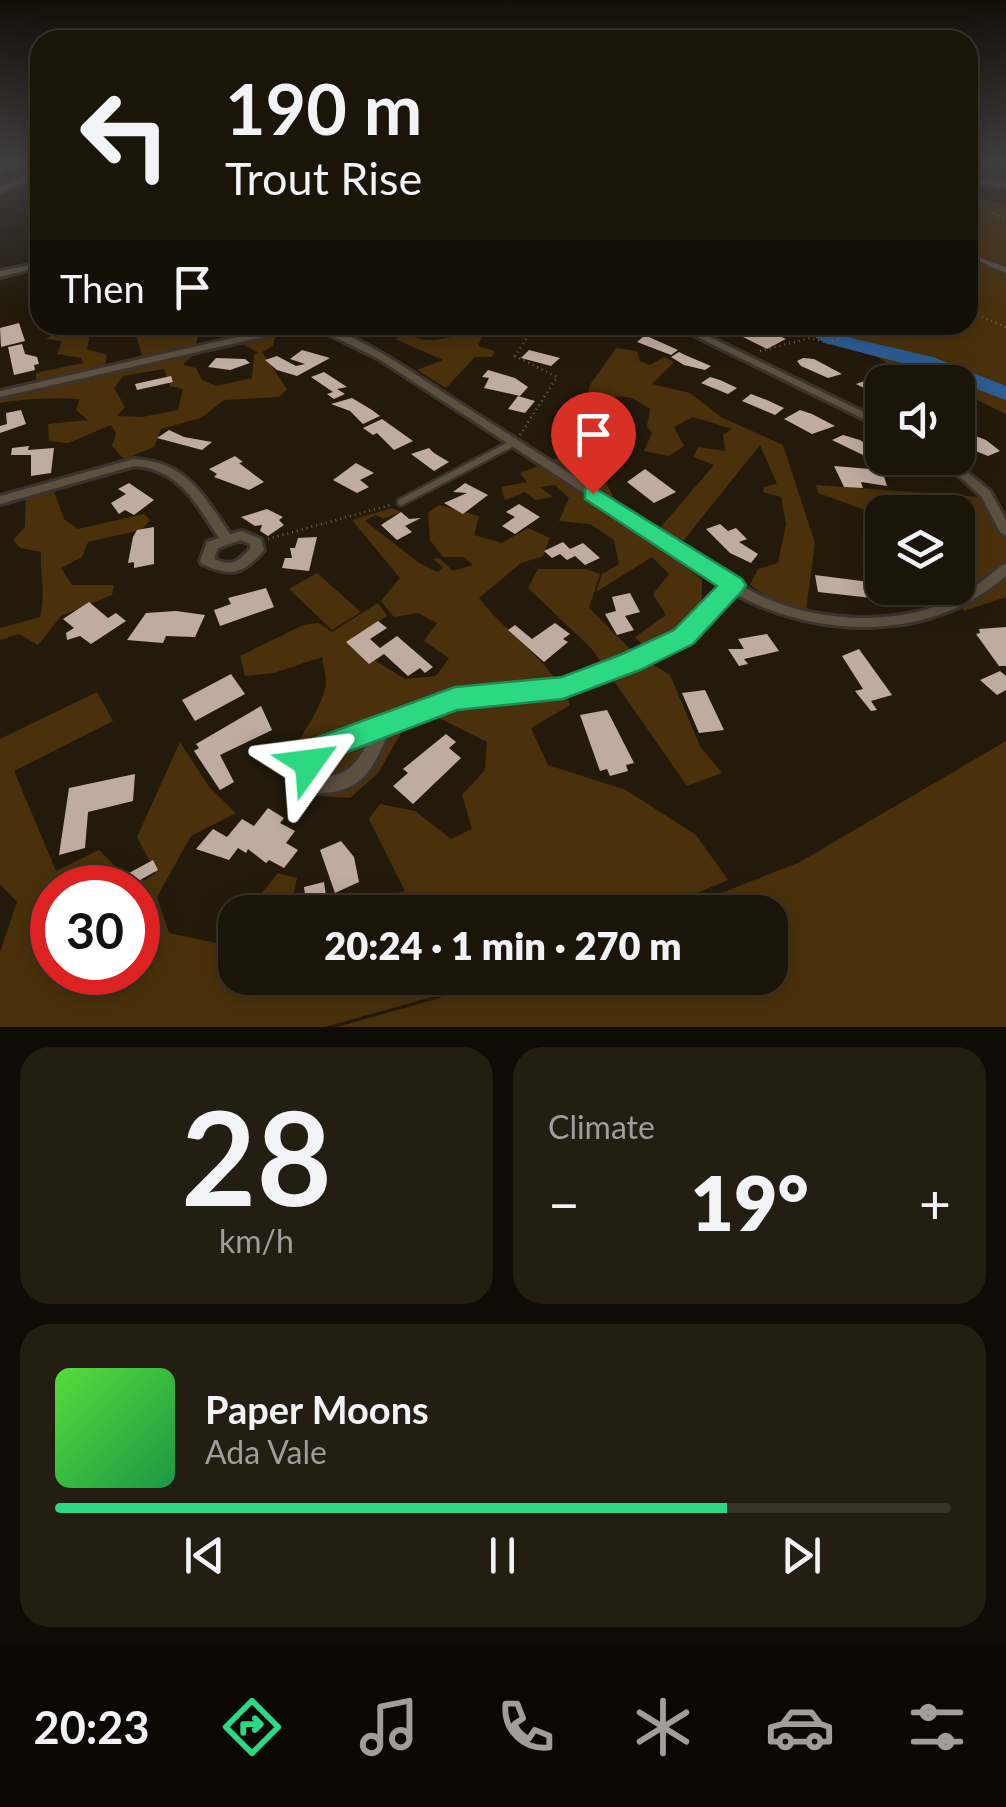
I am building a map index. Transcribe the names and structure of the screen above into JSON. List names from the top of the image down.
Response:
{
  "page": {
    "turn": ["190 m", "Trout Rise"],
    "then": "Then",
    "limit": "30",
    "trip": "20:24 · 1 min · 270 m",
    "tile": [
      ["28", "km/h"],
      "Climate"
    ],
    "heat": ["−", "19°", "+"],
    "song": ["Paper Moons", "Ada Vale"],
    "tabs": "20:23"
  }
}
